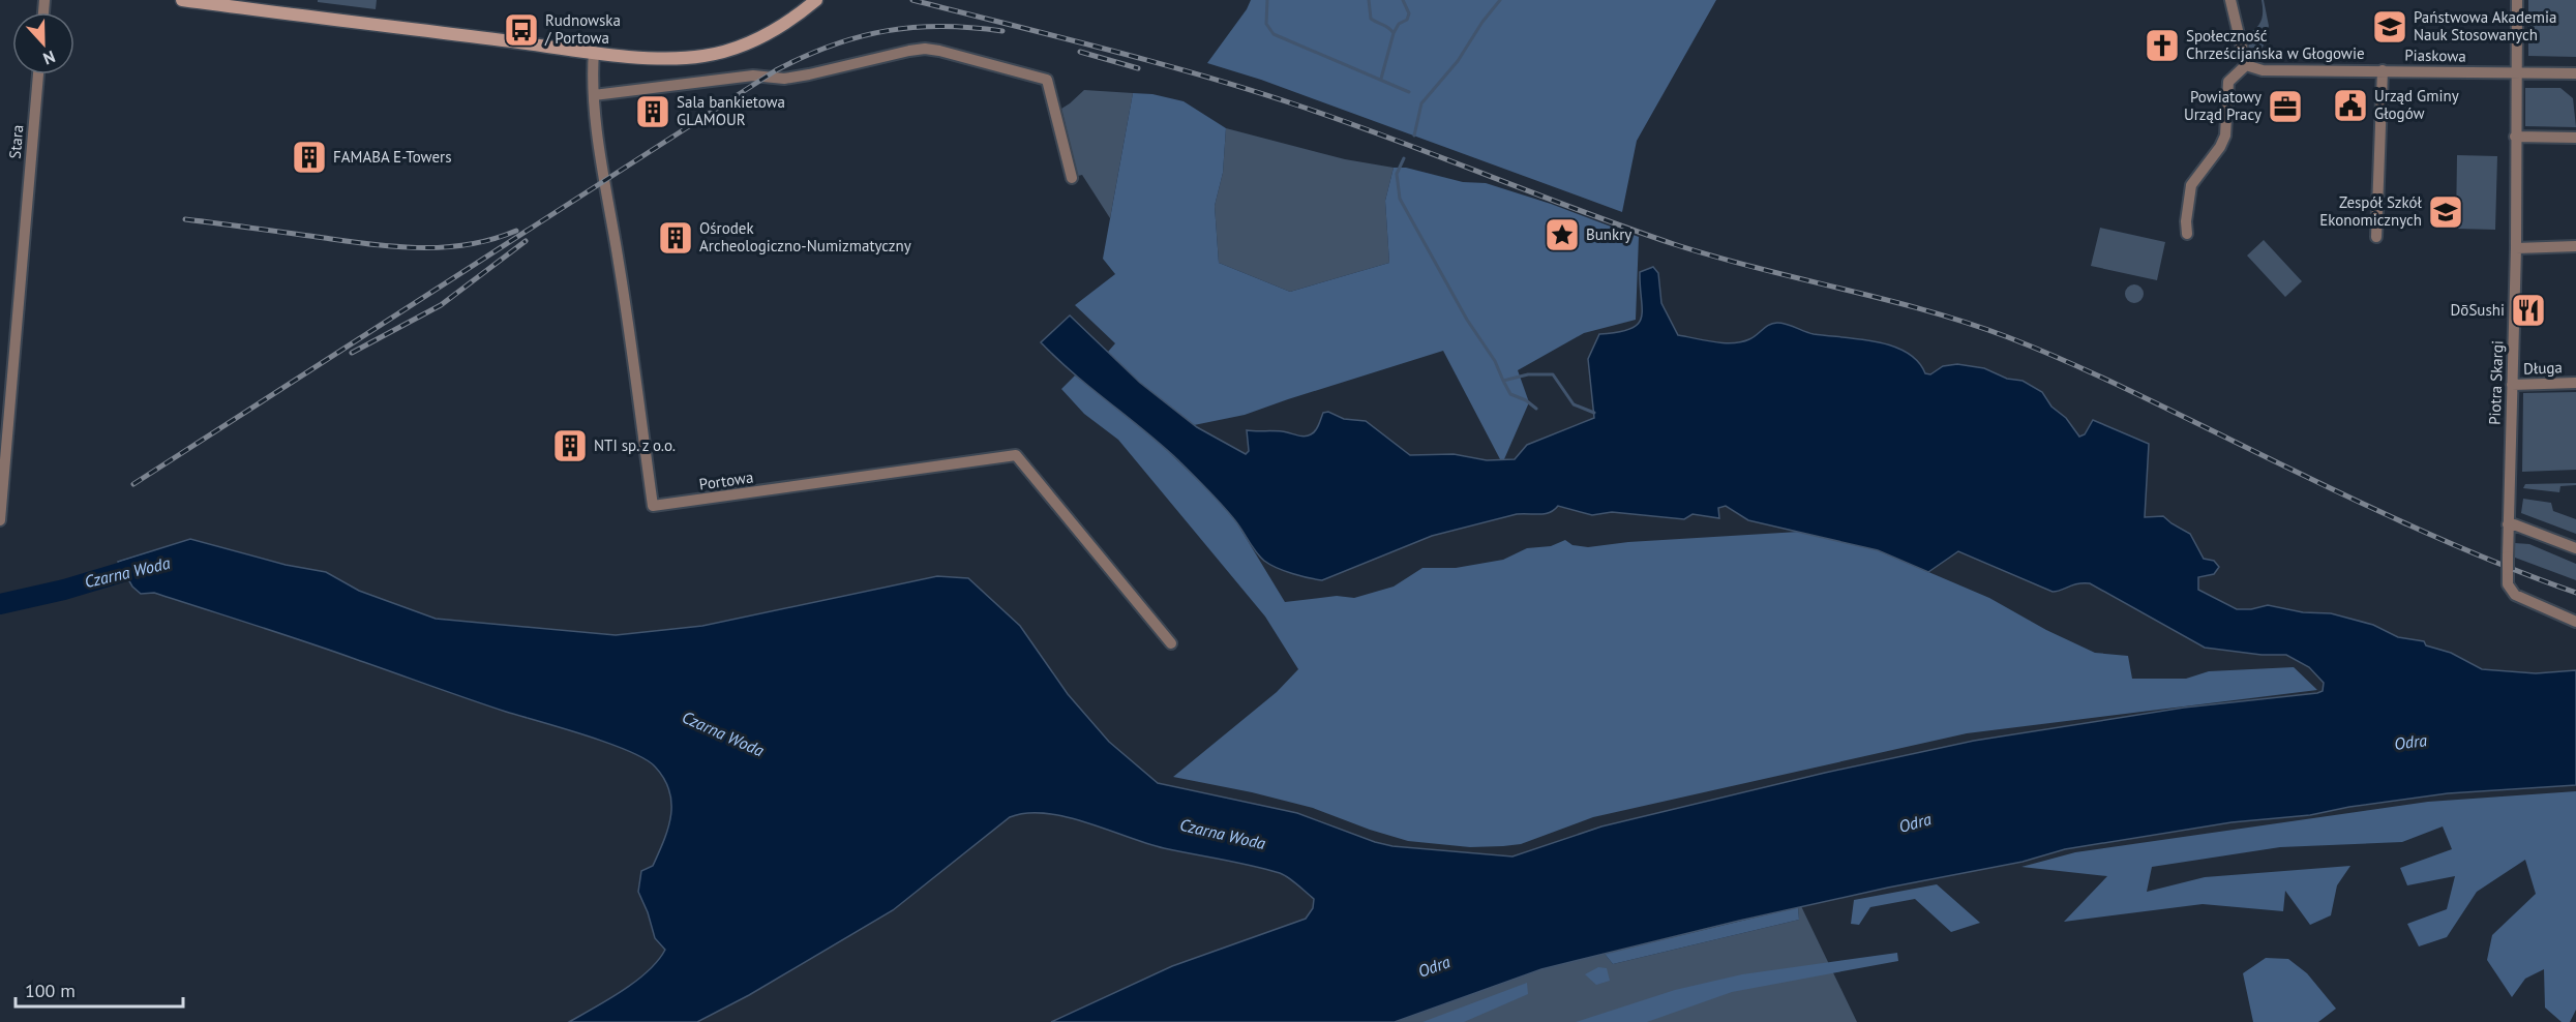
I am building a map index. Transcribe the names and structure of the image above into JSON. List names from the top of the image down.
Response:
{
  "streets": {
    "street": [
      "Piaskowa",
      "Stara",
      "Długa",
      "Piotra Skargi",
      "Portowa"
    ]
  },
  "crossings": [
    ["Piaskowa", "Piotra Skargi"],
    ["Długa", "Piotra Skargi"]
  ],
  "water": ["Czarna Woda", "Odra"],
  "places": {
    "school or university": ["Państwowa Akademia Nauk Stosowanych", "Zespół Szkół Ekonomicznych"],
    "bus stop": ["Rudnowska / Portowa"],
    "church": ["Społeczność Chrześcijańska w Głogowie"],
    "public building": ["Urząd Gminy Głogów"],
    "office": ["Powiatowy Urząd Pracy"],
    "building": [
      "Sala bankietowa GLAMOUR",
      "FAMABA E-Towers",
      "Ośrodek Archeologiczno-Numizmatyczny",
      "NTI sp. z o.o."
    ],
    "place": ["Bunkry"],
    "restaurant": ["DōSushi"]
  },
  "scale_bar": "100 m",
  "north": "bottom"
}
